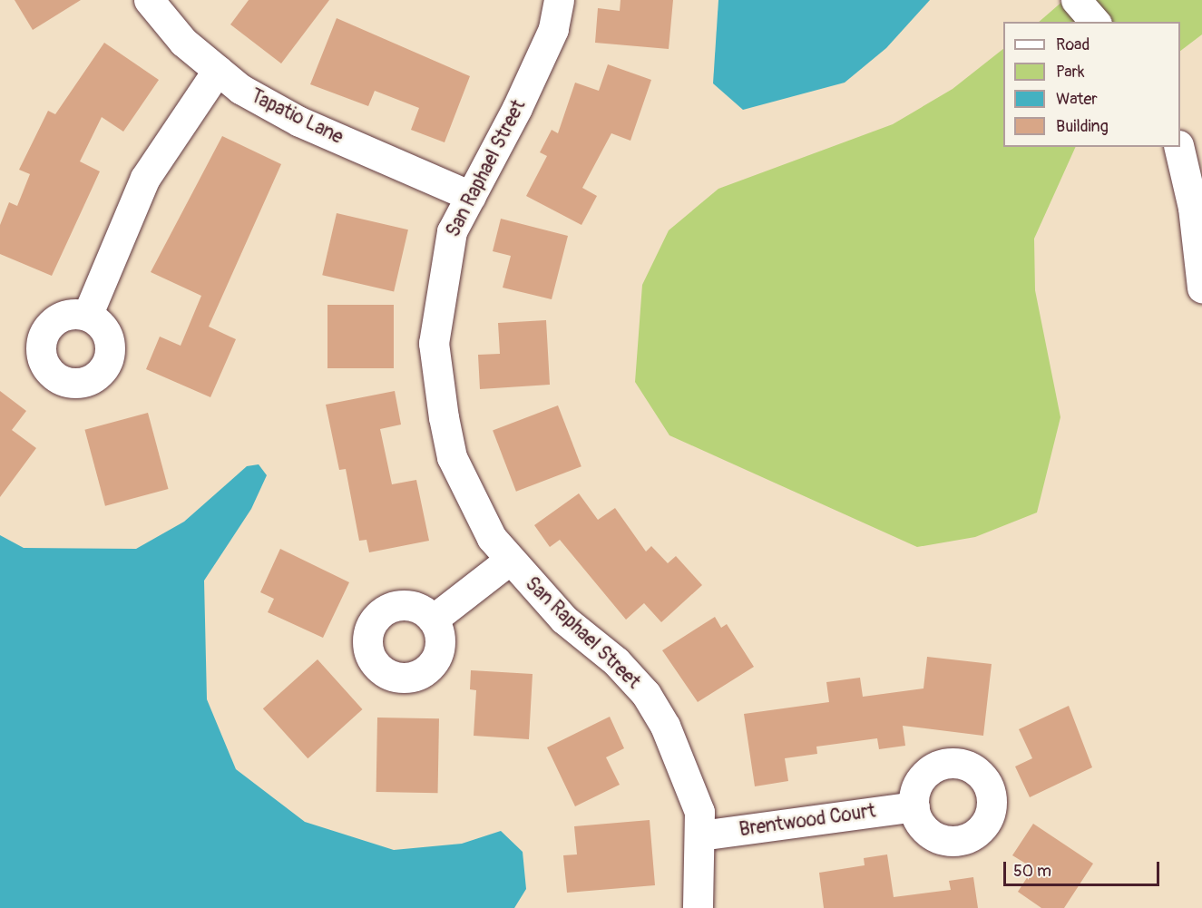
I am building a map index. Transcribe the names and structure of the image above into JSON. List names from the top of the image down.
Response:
{
  "streets": {
    "street": ["Tapatio Lane", "San Raphael Street", "Brentwood Court"]
  },
  "crossings": [
    ["Tapatio Lane", "San Raphael Street"],
    ["San Raphael Street", "Brentwood Court"]
  ],
  "legend": [
    "Road",
    "Park",
    "Water",
    "Building"
  ],
  "scale_bar": "50 m"
}
